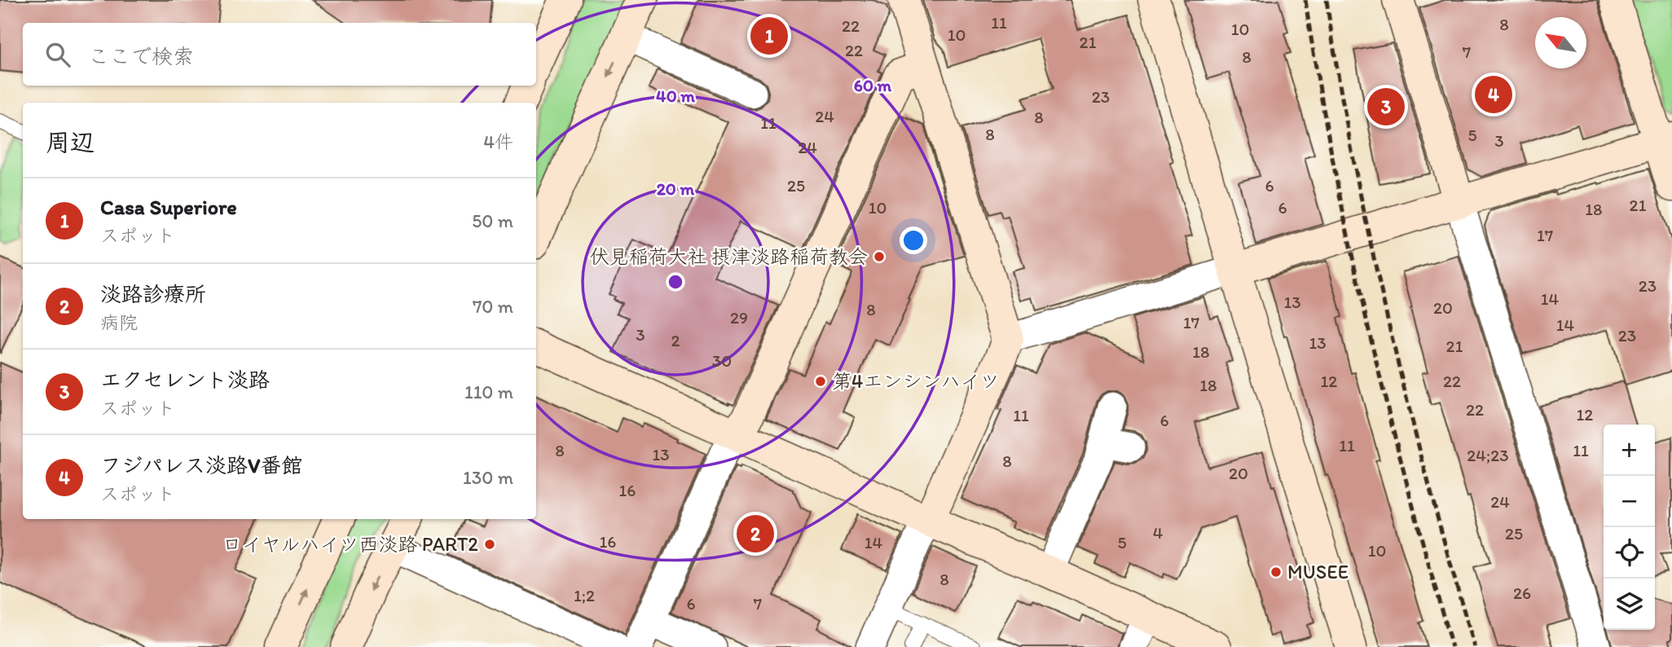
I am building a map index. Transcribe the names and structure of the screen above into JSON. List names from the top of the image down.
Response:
{
  "places": [
    "伏見稲荷大社 摂津淡路稲荷教会",
    "第4エンシンハイツ",
    "ロイヤルハイツ西淡路 PART2",
    "MUSEE"
  ],
  "house_numbers": [
    "11",
    "8",
    "22",
    "10",
    "10",
    "21",
    "22",
    "7",
    "8",
    "23",
    "24",
    "8",
    "11",
    "8",
    "5",
    "3",
    "24",
    "25",
    "6",
    "21",
    "10",
    "6",
    "18",
    "17",
    "23",
    "14",
    "13",
    "20",
    "8",
    "29",
    "17",
    "14",
    "3",
    "23",
    "2",
    "13",
    "21",
    "18",
    "30",
    "12",
    "22",
    "18",
    "22",
    "12",
    "11",
    "6",
    "11",
    "8",
    "11",
    "13",
    "24;23",
    "8",
    "20",
    "16",
    "24",
    "4",
    "25",
    "16",
    "14",
    "5",
    "10",
    "8",
    "26",
    "1;2",
    "6",
    "7"
  ],
  "north": "top left",
  "page": {
    "pins": [
      "1",
      "4",
      "3",
      "2"
    ],
    "search": "ここで検索",
    "heading": ["周辺", "4件"],
    "list": [
      {
        "mark": "1",
        "name": "Casa Superiore",
        "note": "スポット",
        "value": "50 m"
      },
      {
        "mark": "2",
        "name": "淡路診療所",
        "note": "病院",
        "value": "70 m"
      },
      {
        "mark": "3",
        "name": "エクセレント淡路",
        "note": "スポット",
        "value": "110 m"
      },
      {
        "mark": "4",
        "name": "フジパレス淡路V番館",
        "note": "スポット",
        "value": "130 m"
      }
    ],
    "map_buttons": ["+", "−"]
  },
  "rings": ["60 m", "40 m", "20 m"]
}
